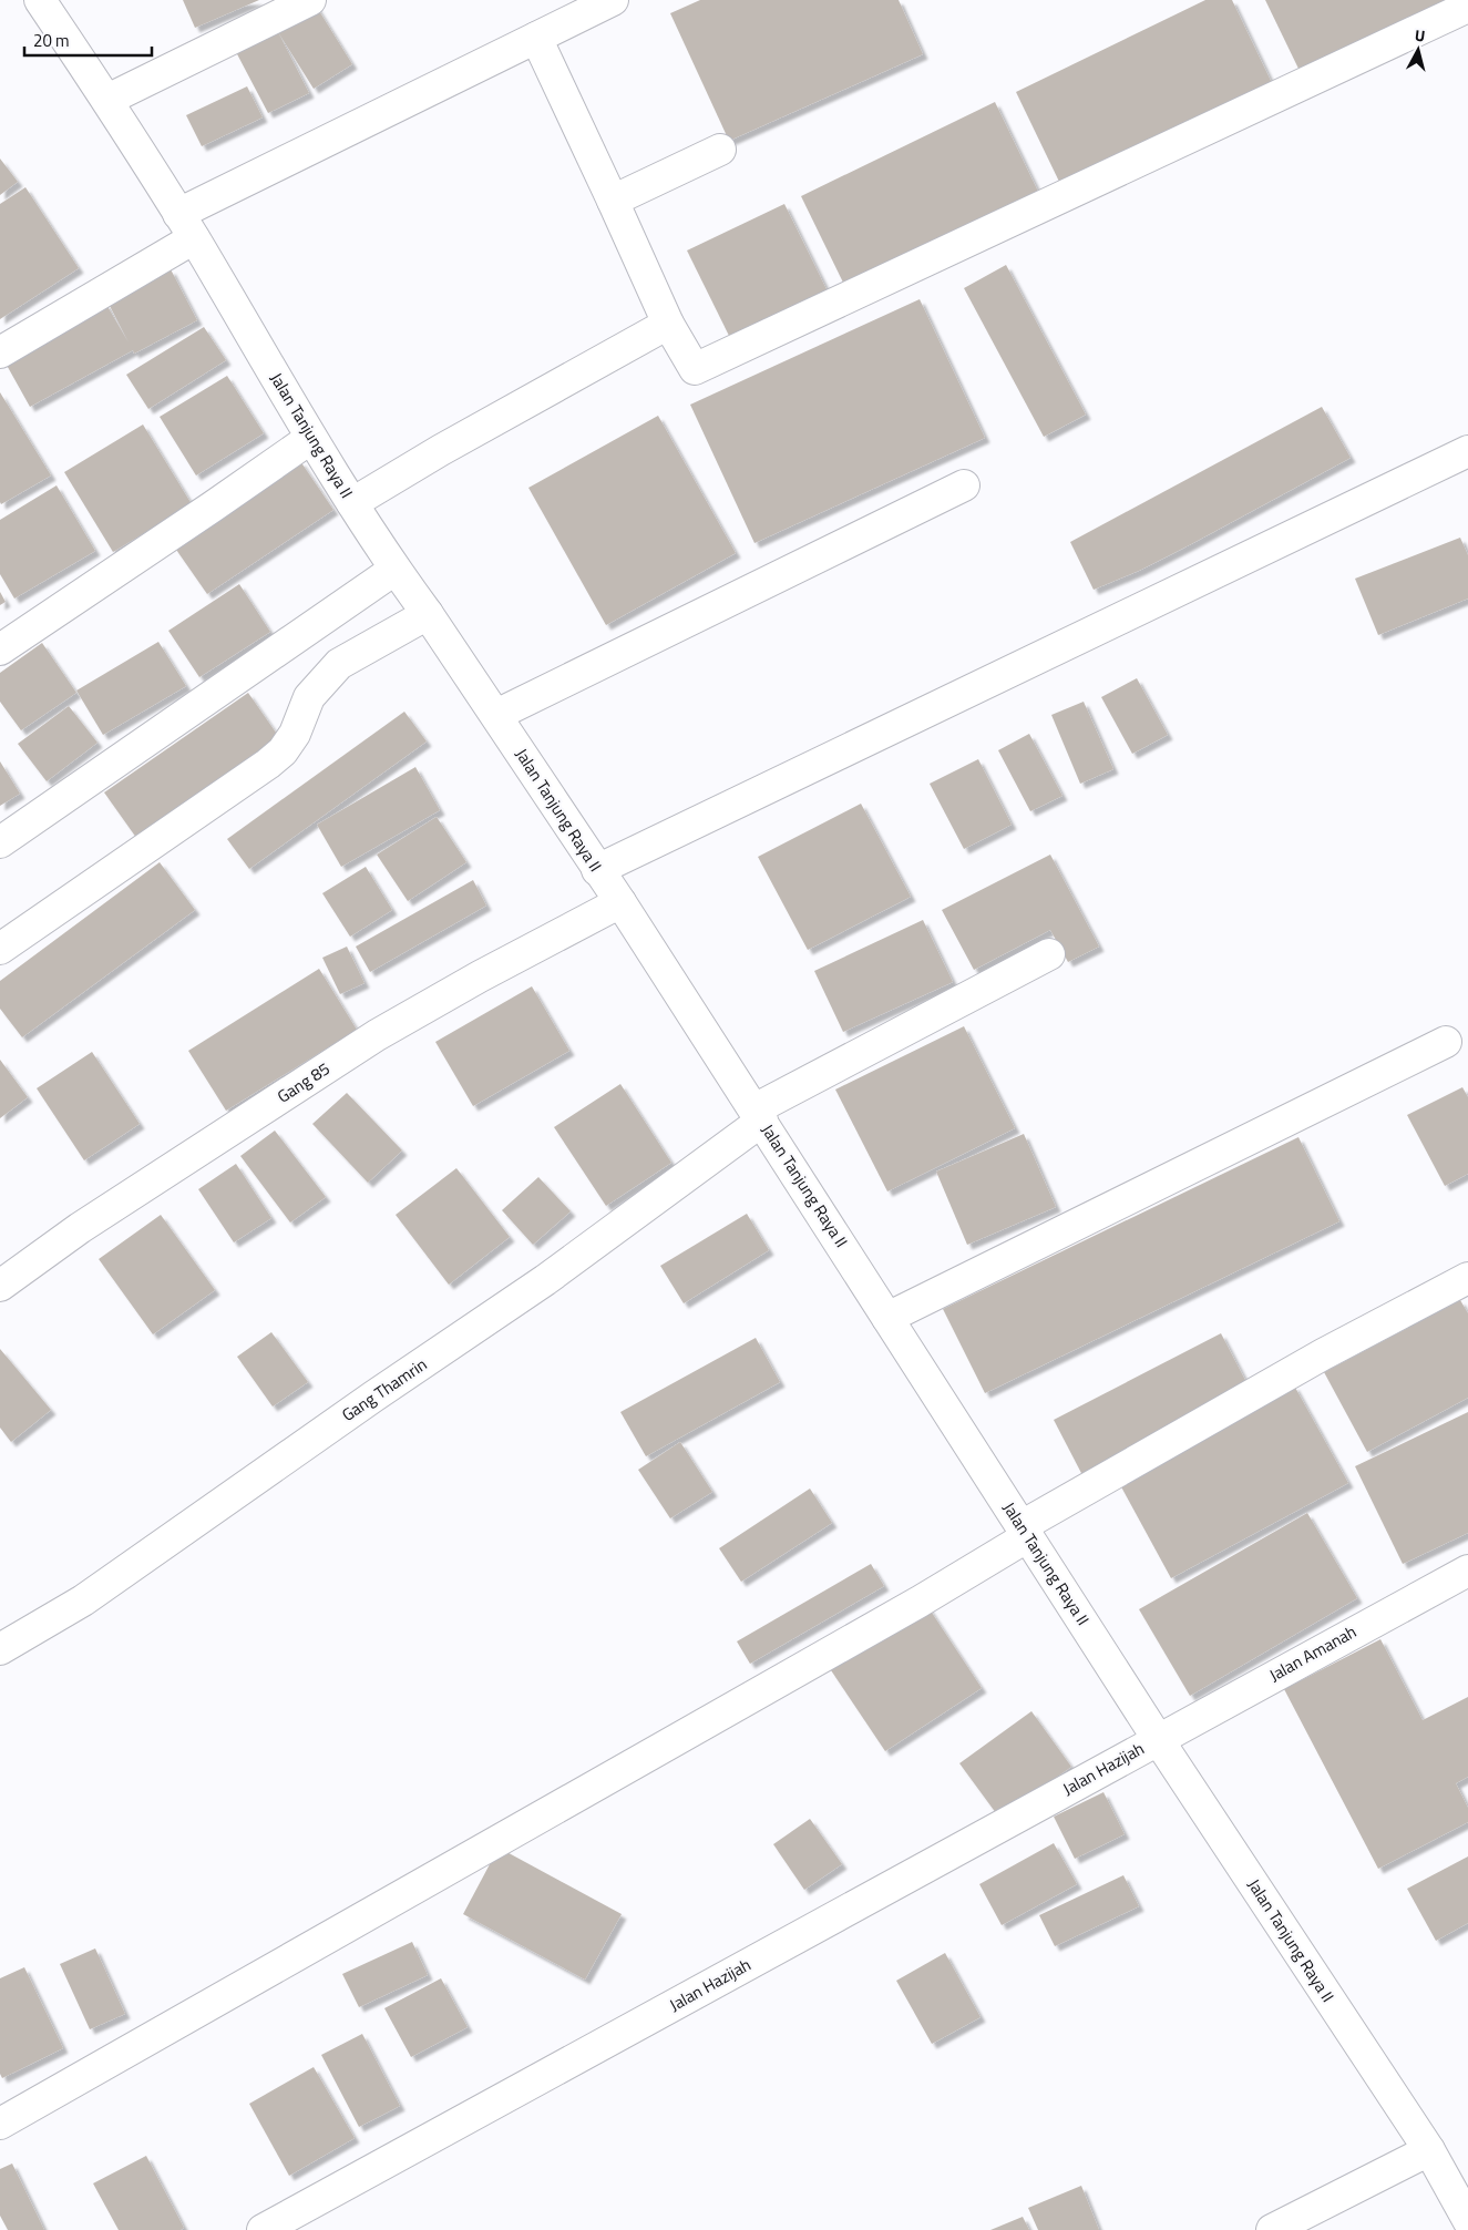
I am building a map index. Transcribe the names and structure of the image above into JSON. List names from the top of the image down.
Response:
{
  "streets": {
    "street": [
      "Jalan Tanjung Raya II",
      "Gang 85",
      "Gang Thamrin",
      "Jalan Amanah",
      "Jalan Hazijah"
    ]
  },
  "crossings": [
    ["Jalan Tanjung Raya II", "Gang 85"],
    ["Jalan Tanjung Raya II", "Gang Thamrin"],
    ["Jalan Tanjung Raya II", "Jalan Amanah"],
    ["Jalan Tanjung Raya II", "Jalan Hazijah"],
    ["Jalan Amanah", "Jalan Hazijah"]
  ],
  "scale_bar": "20 m",
  "north": "top"
}
